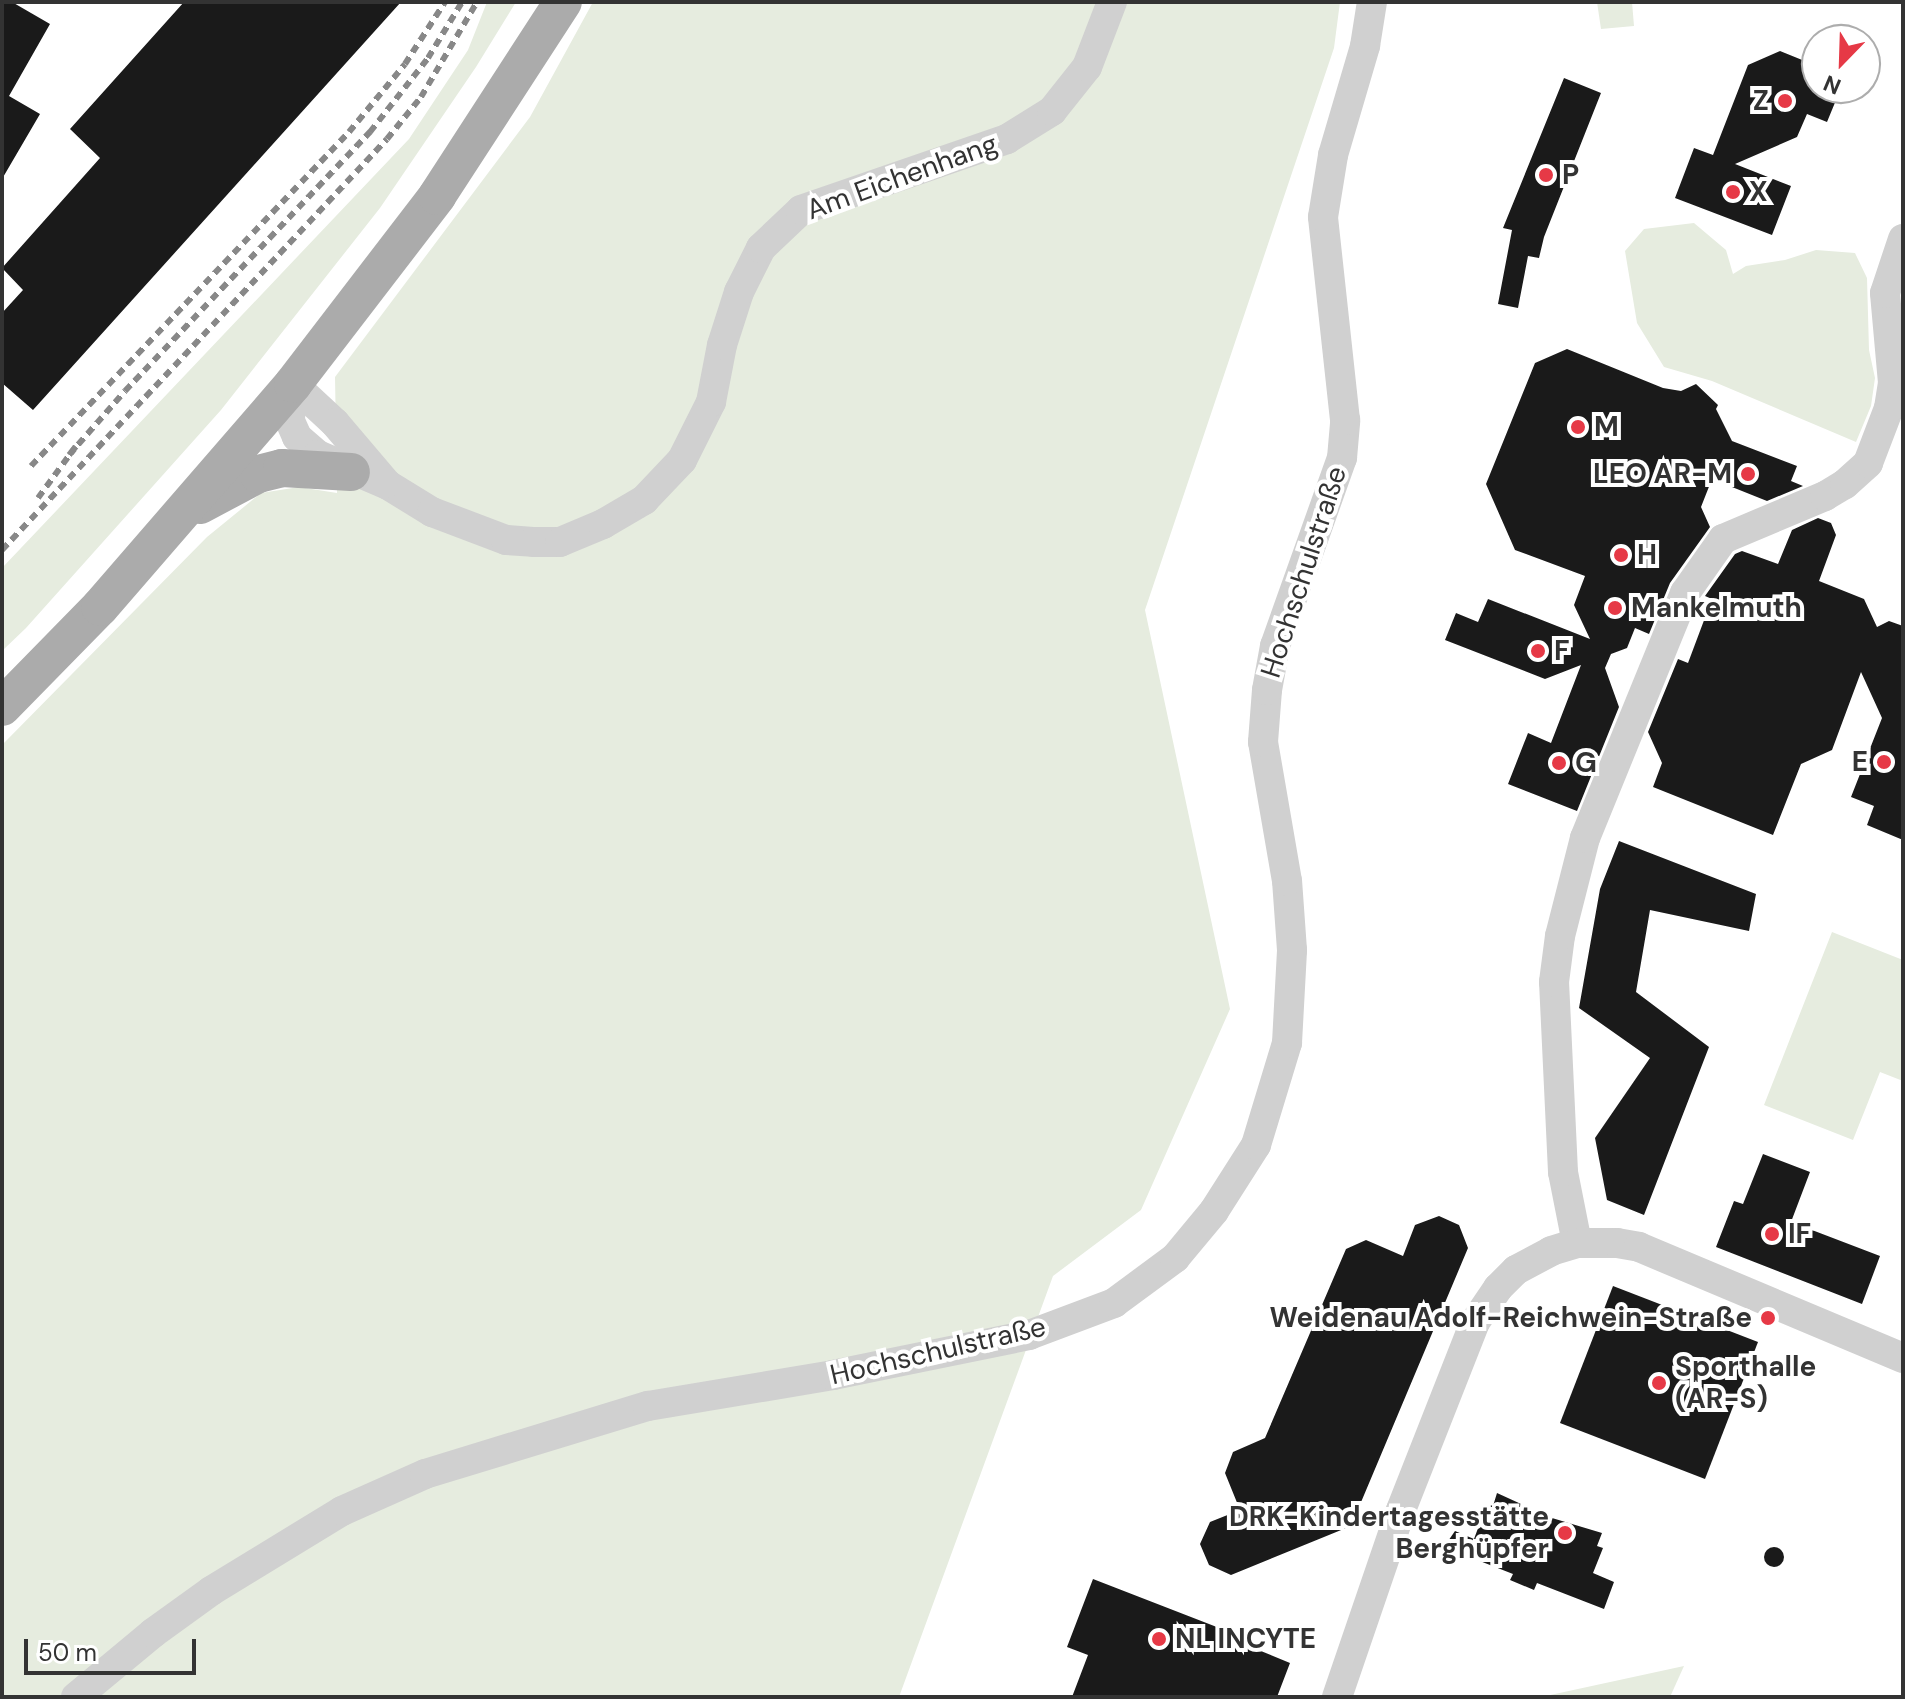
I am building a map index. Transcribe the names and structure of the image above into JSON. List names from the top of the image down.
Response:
{
  "streets": {
    "street": ["Am Eichenhang", "Hochschulstraße"]
  },
  "places": [
    "Z",
    "P",
    "X",
    "M",
    "LEO AR-M",
    "H",
    "Mankelmuth",
    "F",
    "E",
    "G",
    "IF",
    "Weidenau Adolf-Reichwein-Straße",
    "Sporthalle (AR-S)",
    "DRK-Kindertagesstätte Berghüpfer",
    "NL INCYTE"
  ],
  "scale_bar": "50 m",
  "north": "bottom left"
}
